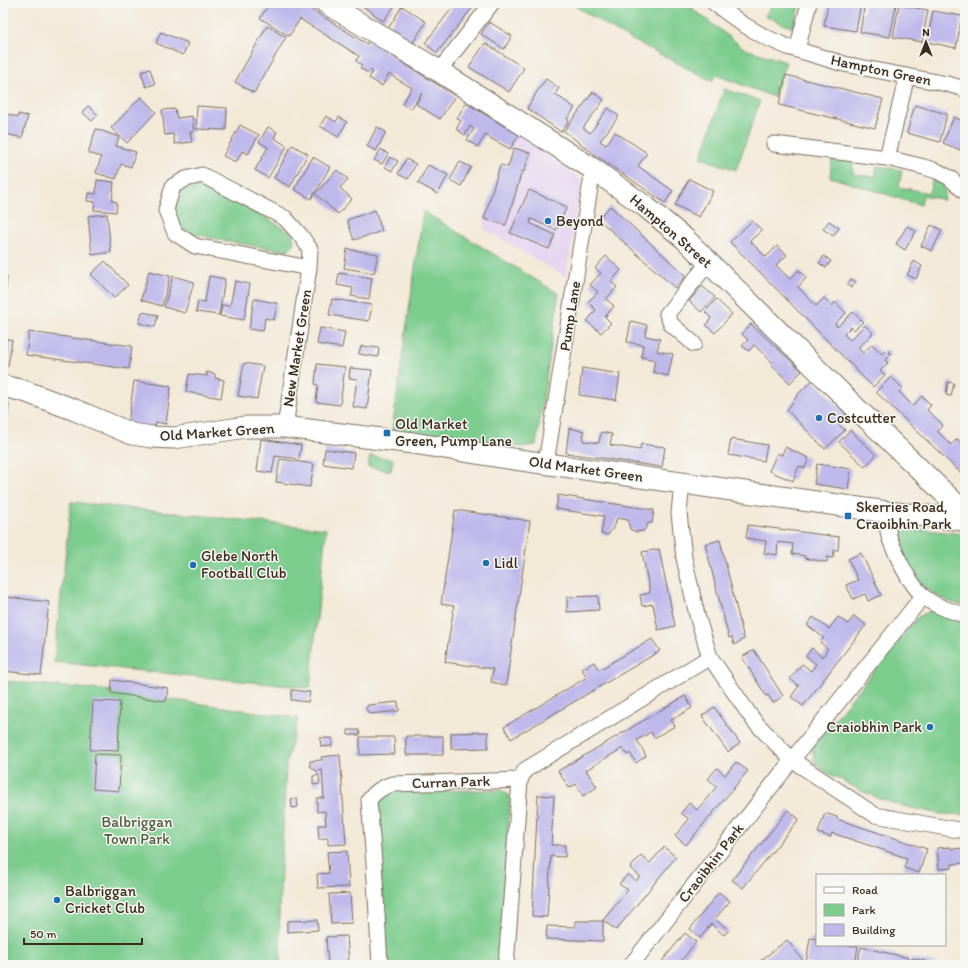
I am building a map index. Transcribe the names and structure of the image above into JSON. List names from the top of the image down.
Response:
{
  "streets": {
    "main road": ["Hampton Street", "Old Market Green"],
    "street": [
      "Hampton Green",
      "Pump Lane",
      "New Market Green",
      "Curran Park",
      "Craoibhin Park"
    ]
  },
  "crossings": [
    ["Hampton Street", "Pump Lane"],
    ["Hampton Street", "Old Market Green"],
    ["Pump Lane", "Old Market Green"],
    ["New Market Green", "Old Market Green"]
  ],
  "parks": ["Balbriggan Town Park"],
  "places": {
    "other": [
      "Beyond",
      "Costcutter",
      "Lidl",
      "Glebe North Football Club",
      "Craiobhin Park",
      "Balbriggan Cricket Club"
    ],
    "transit": ["Old Market Green, Pump Lane", "Skerries Road, Craoibhin Park"]
  },
  "legend": ["Road", "Park", "Building"],
  "scale_bar": "50 m",
  "north": "top"
}
